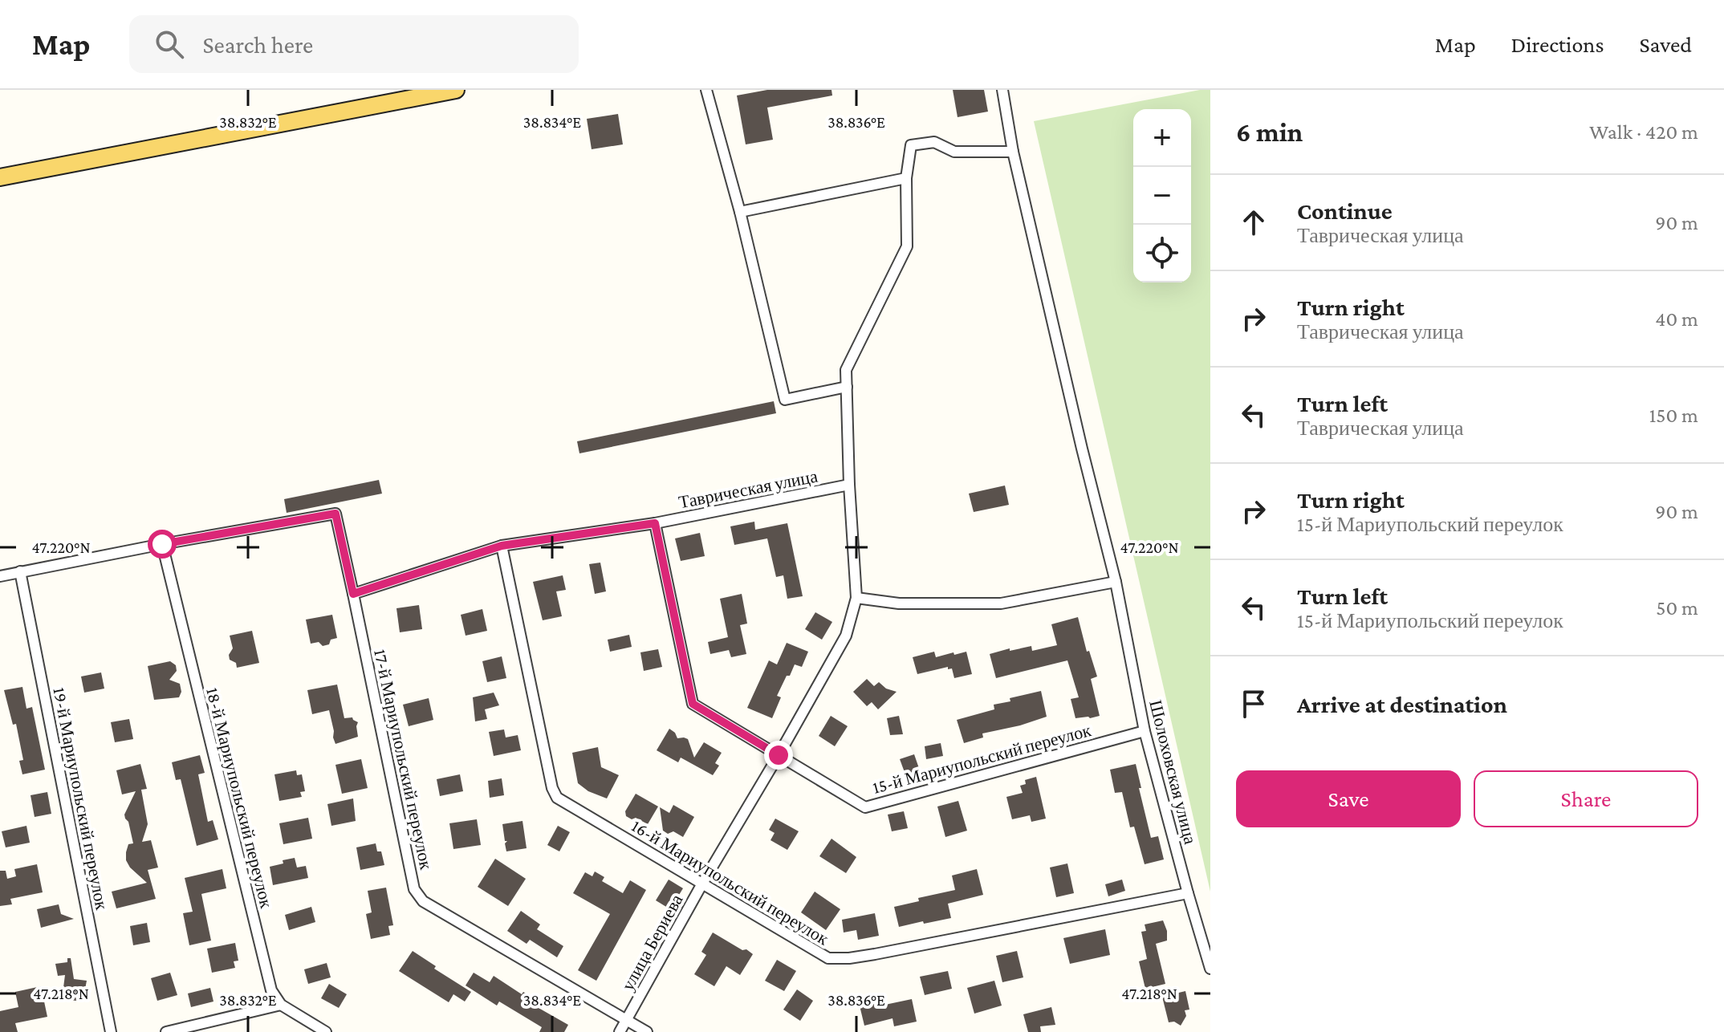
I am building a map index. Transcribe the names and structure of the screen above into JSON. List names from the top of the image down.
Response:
{
  "streets": {
    "street": [
      "Таврическая улица",
      "15-й Мариупольский переулок",
      "17-й Мариупольский переулок",
      "Шолоховская улица",
      "18-й Мариупольский переулок",
      "19-й Мариупольский переулок",
      "16-й Мариупольский переулок",
      "улица Бериева"
    ]
  },
  "crossings": [
    ["Таврическая улица", "15-й Мариупольский переулок"],
    ["Таврическая улица", "17-й Мариупольский переулок"],
    ["Таврическая улица", "16-й Мариупольский переулок"],
    ["Таврическая улица", "улица Бериева"],
    ["15-й Мариупольский переулок", "Шолоховская улица"],
    ["15-й Мариупольский переулок", "улица Бериева"],
    ["17-й Мариупольский переулок", "улица Бериева"],
    ["Шолоховская улица", "16-й Мариупольский переулок"],
    ["Шолоховская улица", "улица Бериева"],
    ["16-й Мариупольский переулок", "улица Бериева"]
  ],
  "page": {
    "header": "Map",
    "search": "Search here",
    "nav": ["Map", "Directions", "Saved"],
    "heading": ["6 min", "Walk · 420 m"],
    "map_buttons": ["+", "−"],
    "list": [
      ["Continue", "Таврическая улица", "90 m"],
      ["Turn right", "Таврическая улица", "40 m"],
      ["Turn left", "Таврическая улица", "150 m"],
      ["Turn right", "15-й Мариупольский переулок", "90 m"],
      ["Turn left", "15-й Мариупольский переулок", "50 m"],
      "Arrive at destination"
    ],
    "buttons": ["Save", "Share"]
  },
  "coordinates": [
    "38.832°E",
    "38.834°E",
    "38.836°E",
    "47.220°N",
    "47.218°N"
  ]
}
